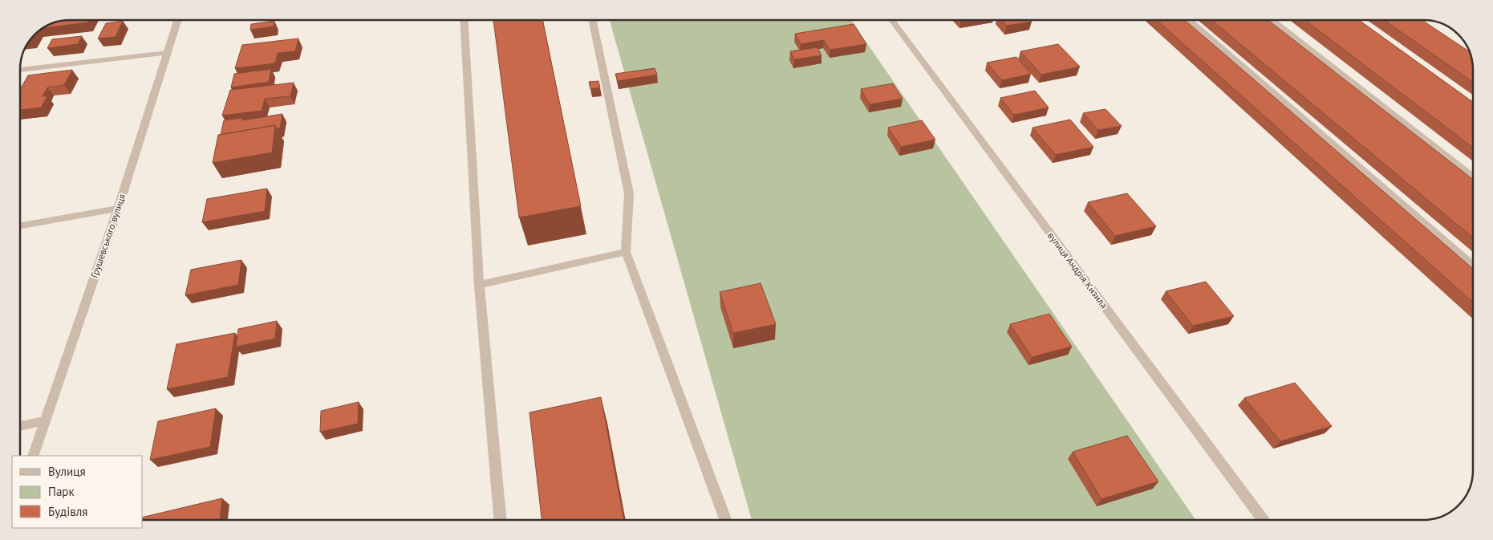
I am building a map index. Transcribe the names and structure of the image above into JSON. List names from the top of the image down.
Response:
{
  "streets": {
    "street": ["Грушевського вулиця", "вулиця Андрія Кизила"]
  },
  "legend": ["Вулиця", "Парк", "Будівля"]
}
